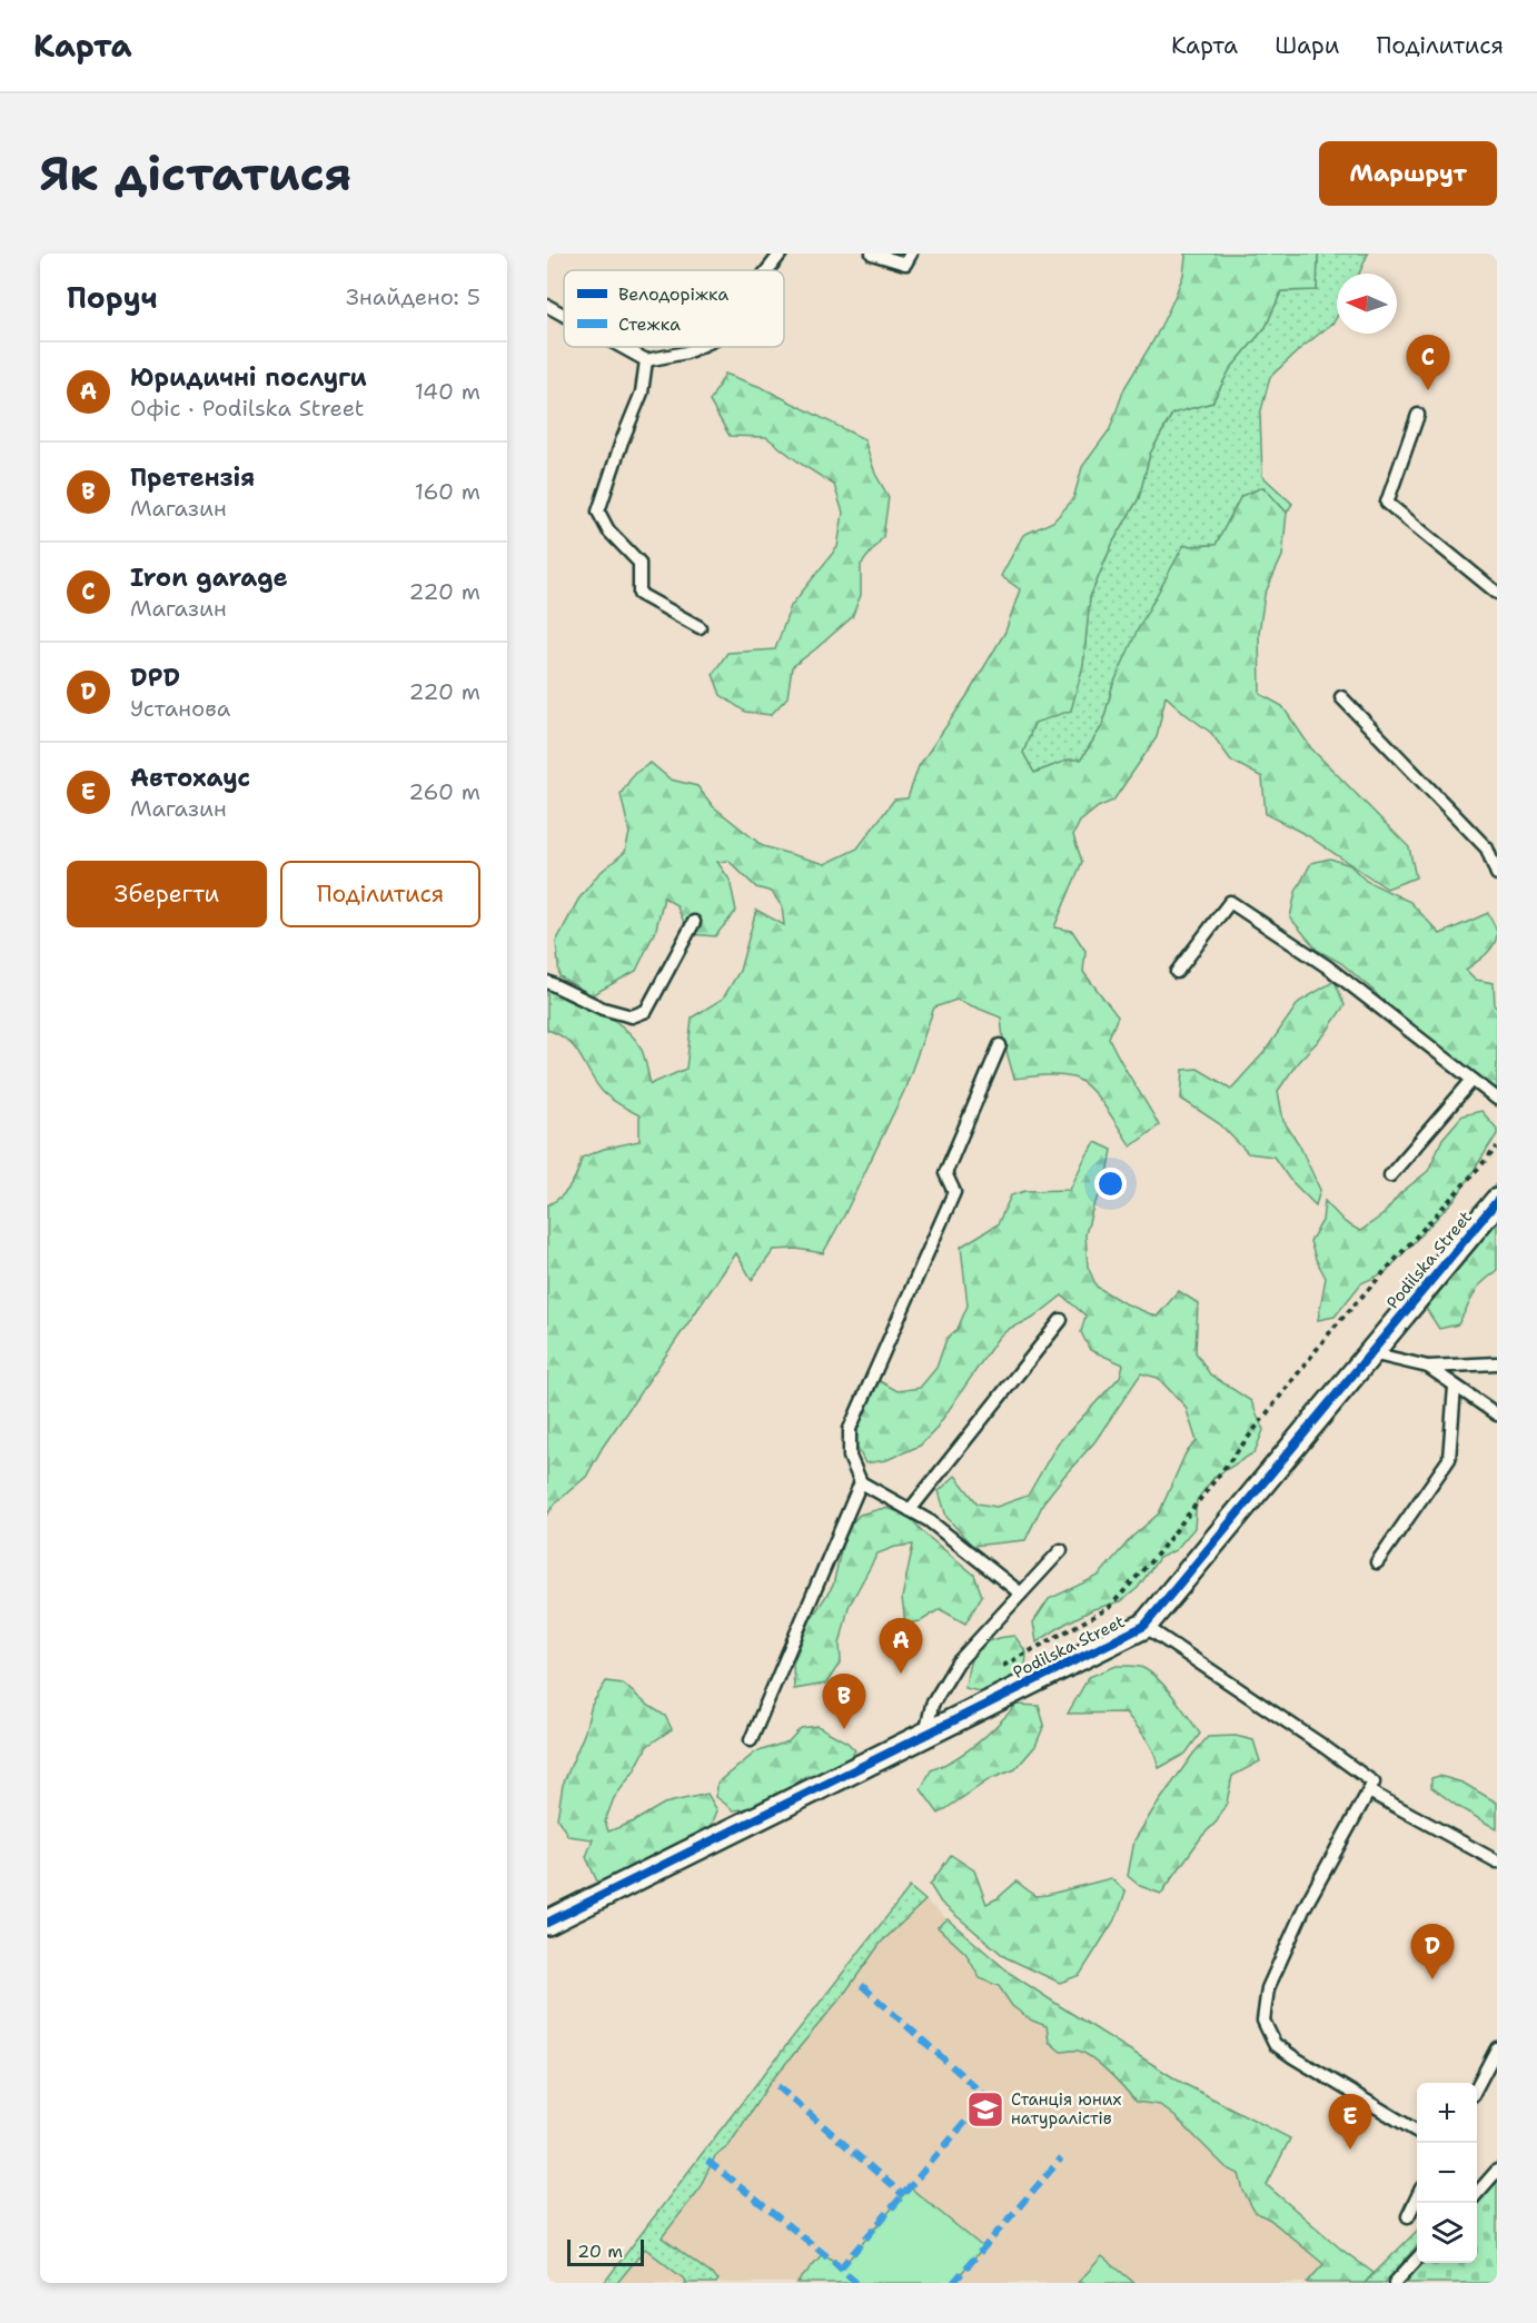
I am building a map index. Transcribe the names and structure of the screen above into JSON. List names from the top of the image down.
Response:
{
  "streets": {
    "street": ["Podilska Street"]
  },
  "places": {
    "school or university": ["Станція юних натуралістів"]
  },
  "legend": ["Велодоріжка", "Стежка"],
  "scale_bar": "20 m",
  "north": "left",
  "page": {
    "header": "Карта",
    "nav": ["Карта", "Шари", "Поділитися"],
    "buttons": [
      "Маршрут",
      ["Зберегти", "Поділитися"]
    ],
    "title": "Як дістатися",
    "heading": ["Поруч", "Знайдено: 5"],
    "pins": [
      "C",
      "A",
      "B",
      "D",
      "E"
    ],
    "list": [
      {
        "mark": "A",
        "name": "Юридичні послуги",
        "note": "Офіс · Podilska Street",
        "value": "140 m"
      },
      {
        "mark": "B",
        "name": "Претензія",
        "note": "Магазин",
        "value": "160 m"
      },
      {
        "mark": "C",
        "name": "Iron garage",
        "note": "Магазин",
        "value": "220 m"
      },
      {
        "mark": "D",
        "name": "DPD",
        "note": "Установа",
        "value": "220 m"
      },
      {
        "mark": "E",
        "name": "Автохаус",
        "note": "Магазин",
        "value": "260 m"
      }
    ],
    "map_buttons": ["+", "−"],
    "scale": "20 m"
  }
}
